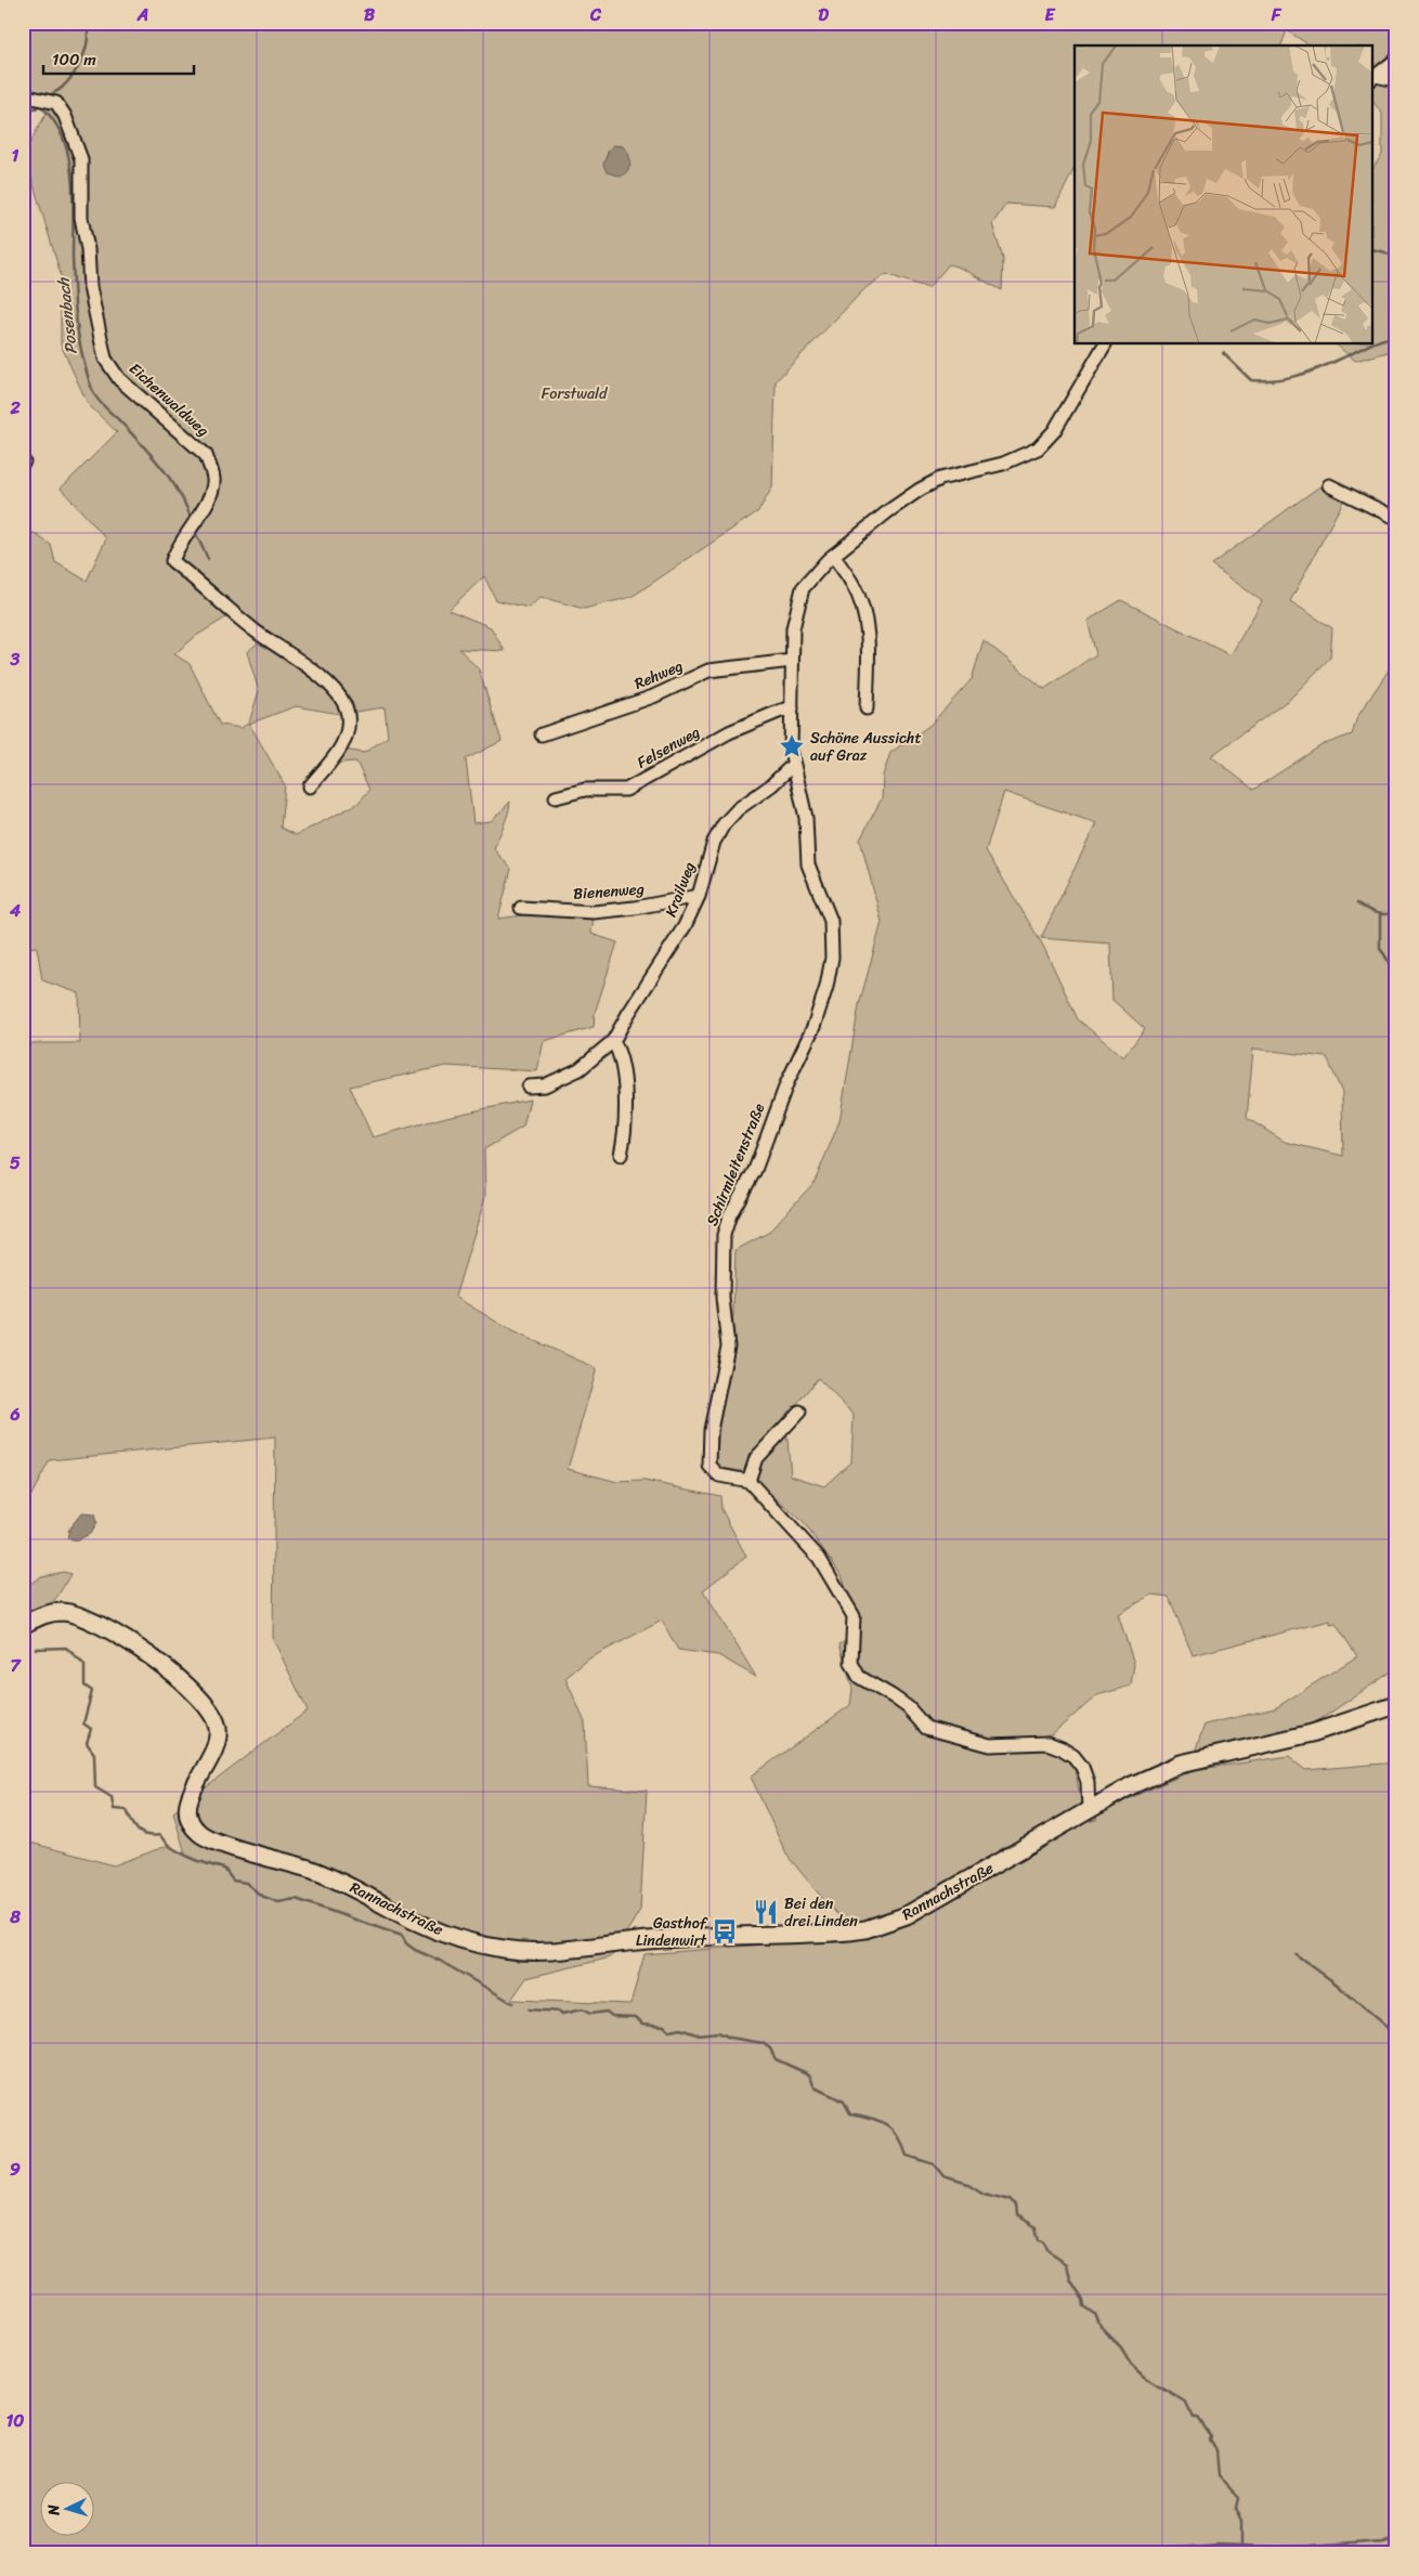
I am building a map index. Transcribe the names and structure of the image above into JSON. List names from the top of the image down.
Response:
{
  "streets": {
    "street": [
      "Eichenwaldweg",
      "Rehweg",
      "Felsenweg",
      "Krailweg",
      "Bienenweg",
      "Schirmleitenstraße",
      "Rannachstraße"
    ]
  },
  "crossings": [
    ["Rehweg", "Schirmleitenstraße"],
    ["Felsenweg", "Schirmleitenstraße"],
    ["Krailweg", "Bienenweg"],
    ["Krailweg", "Schirmleitenstraße"]
  ],
  "water": ["Posenbach"],
  "parks": ["Forstwald"],
  "places": {
    "place": ["Schöne Aussicht auf Graz"],
    "restaurant": ["Bei den drei Linden"],
    "bus stop": ["Gasthof Lindenwirt"]
  },
  "scale_bar": "100 m",
  "north": "left",
  "grid": {
    "columns": [
      "A",
      "B",
      "C",
      "D",
      "E",
      "F"
    ],
    "rows": [
      "1",
      "2",
      "3",
      "4",
      "5",
      "6",
      "7",
      "8",
      "9",
      "10"
    ]
  }
}
